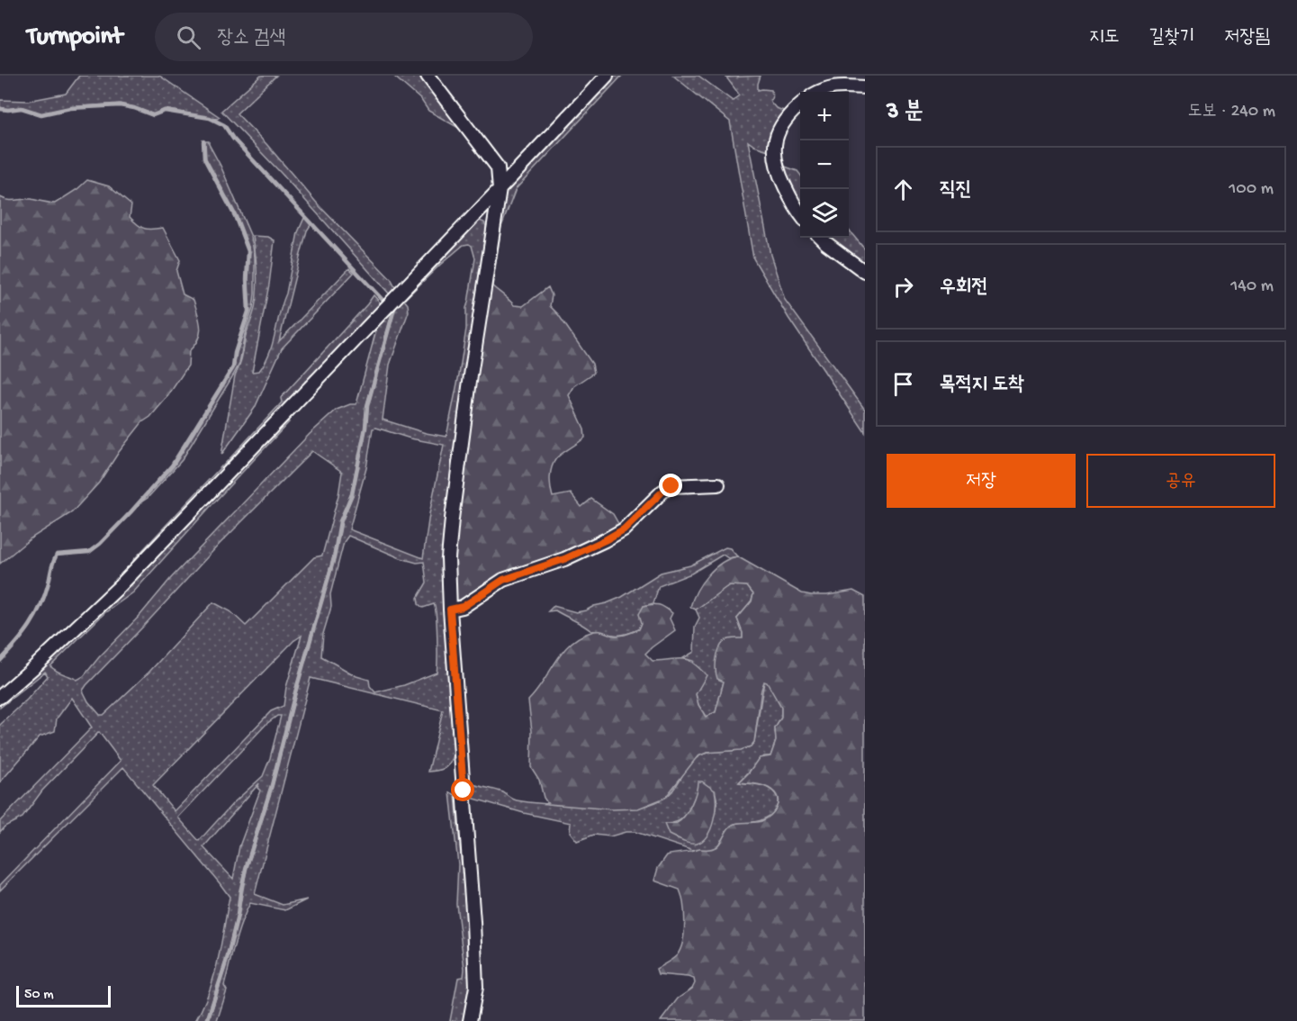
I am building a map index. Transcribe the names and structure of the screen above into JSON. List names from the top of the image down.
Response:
{
  "scale_bar": "50 m",
  "page": {
    "header": "Turnpoint",
    "search": "장소 검색",
    "nav": ["지도", "길찾기", "저장됨"],
    "heading": ["3 분", "도보 · 240 m"],
    "map_buttons": ["+", "−"],
    "list": [
      ["직진", "100 m"],
      ["우회전", "140 m"],
      "목적지 도착"
    ],
    "buttons": ["저장", "공유"],
    "scale": "50 m"
  }
}
